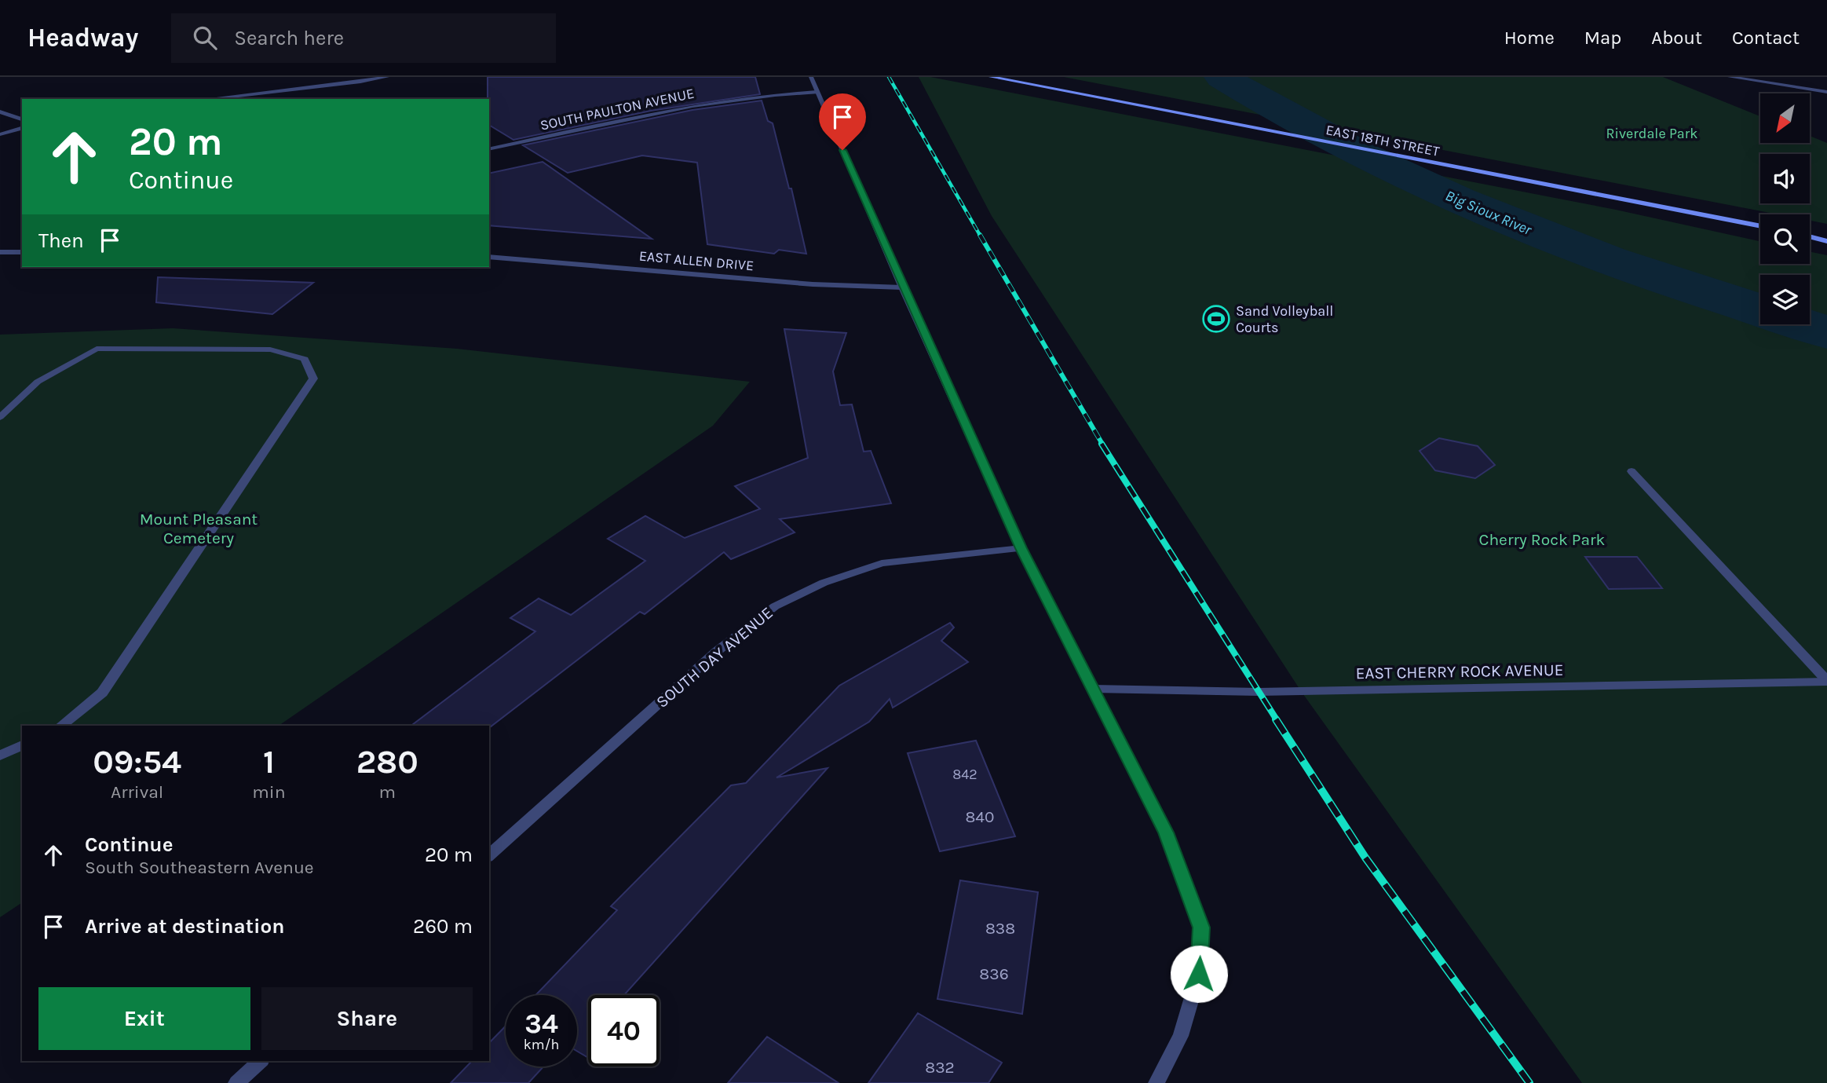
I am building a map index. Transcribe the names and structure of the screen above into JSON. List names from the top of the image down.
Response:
{
  "streets": {
    "main road": ["EAST 18TH STREET"],
    "street": [
      "SOUTH PAULTON AVENUE",
      "EAST ALLEN DRIVE",
      "SOUTH DAY AVENUE",
      "EAST CHERRY ROCK AVENUE"
    ]
  },
  "water": ["Big Sioux River"],
  "parks": ["Riverdale Park", "Mount Pleasant Cemetery", "Cherry Rock Park"],
  "places": {
    "sports": ["Sand Volleyball Courts"]
  },
  "house_numbers": [
    "842",
    "840",
    "838",
    "836",
    "832"
  ],
  "north": "bottom left",
  "page": {
    "header": "Headway",
    "search": "Search here",
    "nav": [
      "Home",
      "Map",
      "About",
      "Contact"
    ],
    "turn": ["20 m", "Continue"],
    "then": "Then",
    "eta": [
      "09:54",
      "Arrival",
      "1",
      "min",
      "280",
      "m"
    ],
    "list": [
      {
        "name": "Continue",
        "note": "South Southeastern Avenue",
        "value": "20 m"
      },
      {
        "name": "Arrive at destination",
        "value": "260 m"
      }
    ],
    "buttons": ["Exit", "Share"],
    "speed": "34 km/h",
    "limit": "40"
  }
}
